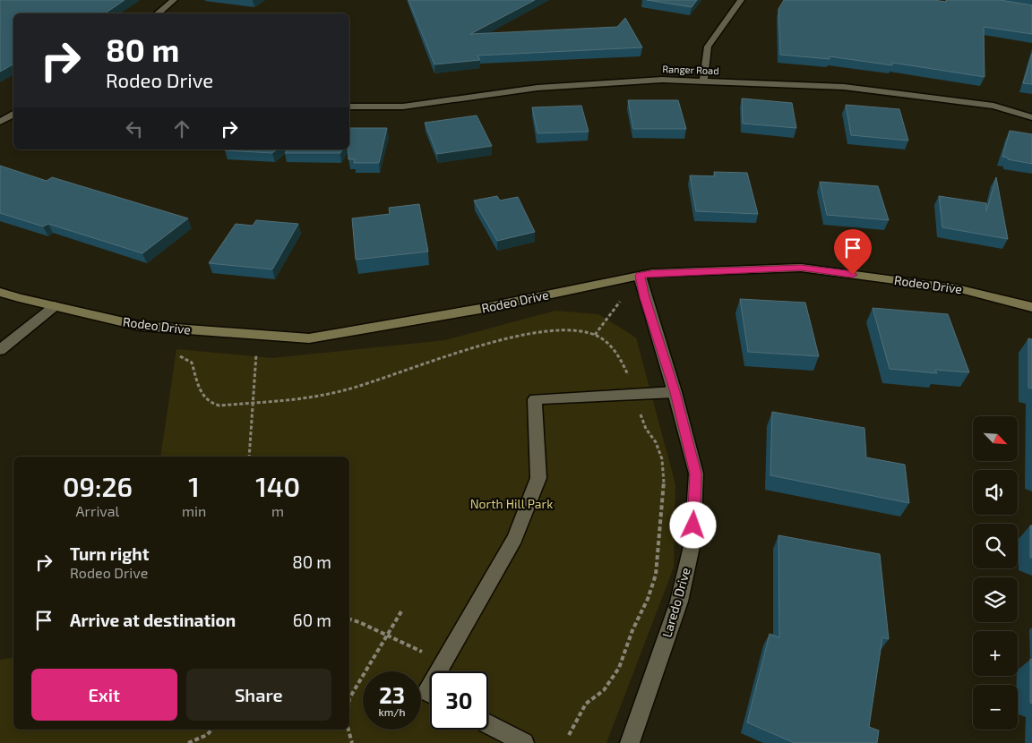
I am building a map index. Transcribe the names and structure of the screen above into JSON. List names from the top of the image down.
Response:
{
  "streets": {
    "street": ["Ranger Road", "Rodeo Drive", "Laredo Drive"]
  },
  "crossings": [
    ["Rodeo Drive", "Laredo Drive"]
  ],
  "parks": ["North Hill Park"],
  "north": "bottom right",
  "page": {
    "turn": ["80 m", "Rodeo Drive"],
    "map_buttons": ["+", "−"],
    "eta": [
      "09:26",
      "Arrival",
      "1",
      "min",
      "140",
      "m"
    ],
    "list": [
      {
        "name": "Turn right",
        "note": "Rodeo Drive",
        "value": "80 m"
      },
      {
        "name": "Arrive at destination",
        "value": "60 m"
      }
    ],
    "buttons": ["Exit", "Share"],
    "speed": "23 km/h",
    "limit": "30"
  }
}
